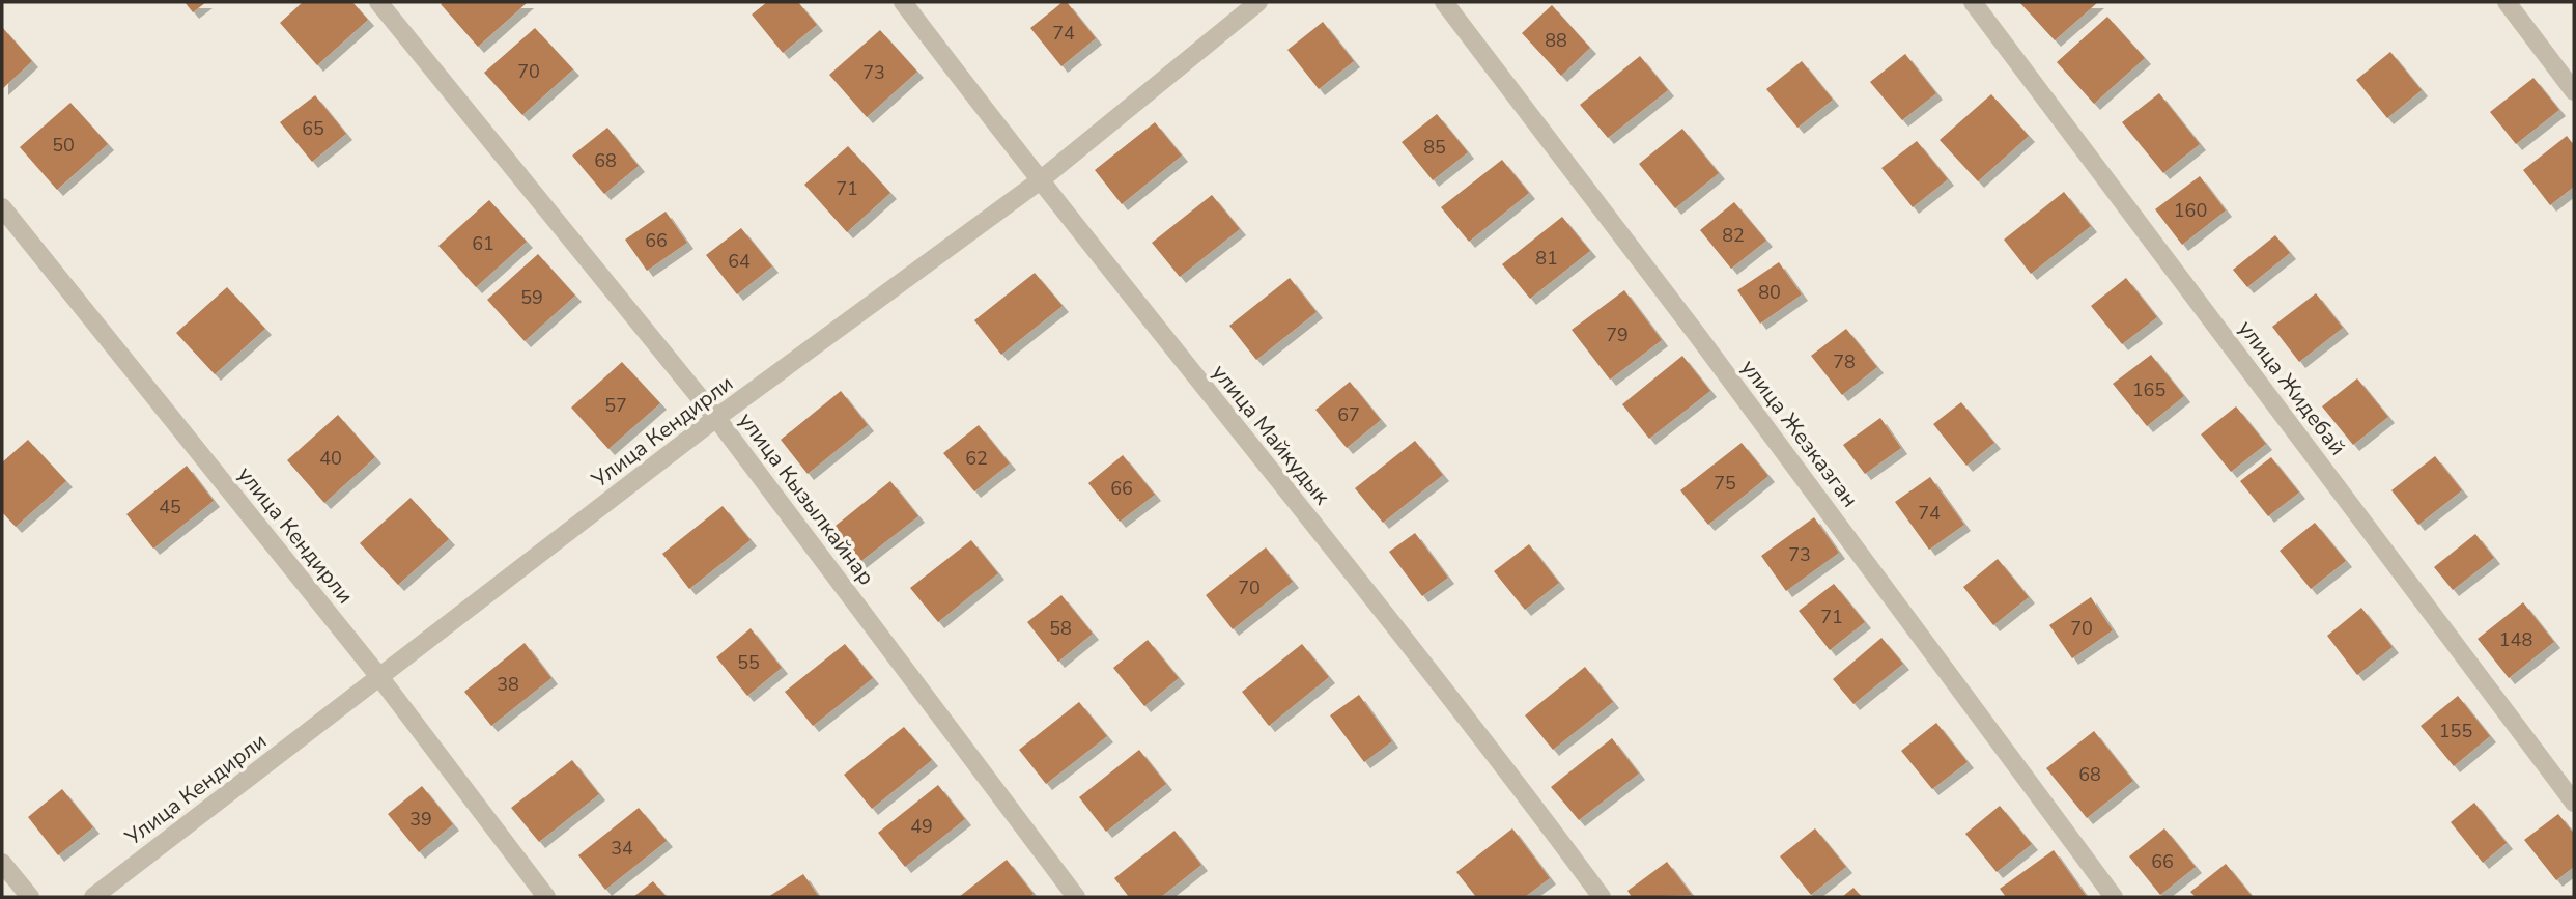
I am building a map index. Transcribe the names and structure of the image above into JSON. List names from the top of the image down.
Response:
{
  "streets": {
    "street": [
      "улица Жидебай",
      "Улица Кендирли",
      "улица Жезказган",
      "улица Майкудык",
      "улица Кызылкайнар",
      "улица Кендирли"
    ]
  },
  "crossings": [
    ["Улица Кендирли", "улица Майкудык"],
    ["Улица Кендирли", "улица Кызылкайнар"],
    ["Улица Кендирли", "улица Кендирли"]
  ],
  "house_numbers": [
    "74",
    "88",
    "70",
    "73",
    "65",
    "50",
    "85",
    "68",
    "71",
    "160",
    "82",
    "66",
    "61",
    "81",
    "64",
    "80",
    "59",
    "79",
    "78",
    "165",
    "57",
    "67",
    "40",
    "62",
    "75",
    "66",
    "45",
    "74",
    "73",
    "70",
    "71",
    "58",
    "70",
    "148",
    "55",
    "38",
    "155",
    "68",
    "39",
    "49",
    "34",
    "66"
  ]
}
